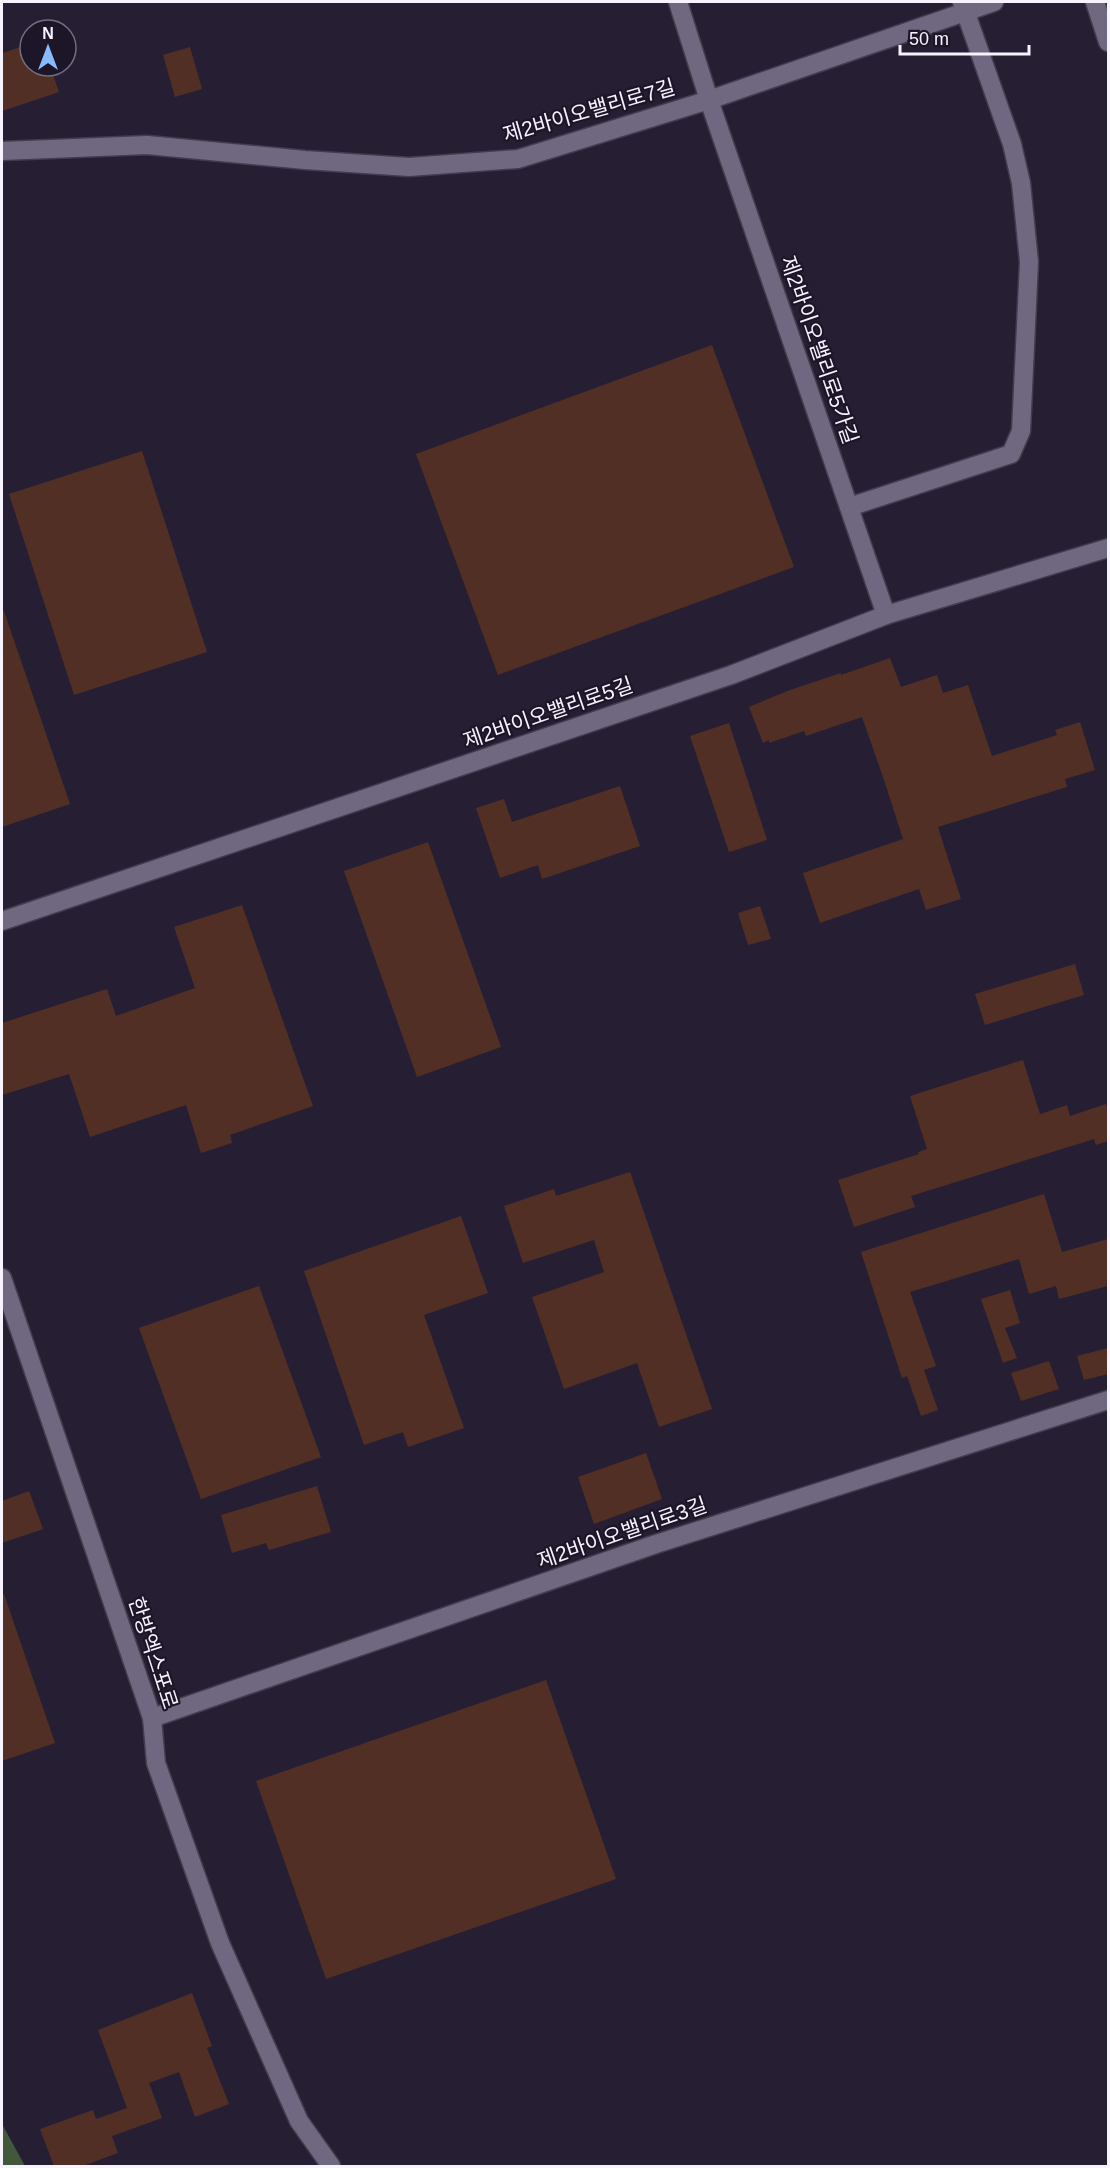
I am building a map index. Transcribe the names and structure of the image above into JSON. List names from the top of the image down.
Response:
{
  "streets": {
    "street": [
      "제2바이오밸리로7길",
      "제2바이오밸리로5가길",
      "제2바이오밸리로5길",
      "제2바이오밸리로3길",
      "한방엑스포로"
    ]
  },
  "crossings": [
    ["제2바이오밸리로7길", "제2바이오밸리로5가길"],
    ["제2바이오밸리로5가길", "제2바이오밸리로5길"],
    ["제2바이오밸리로3길", "한방엑스포로"]
  ],
  "scale_bar": "50 m",
  "north": "top"
}
